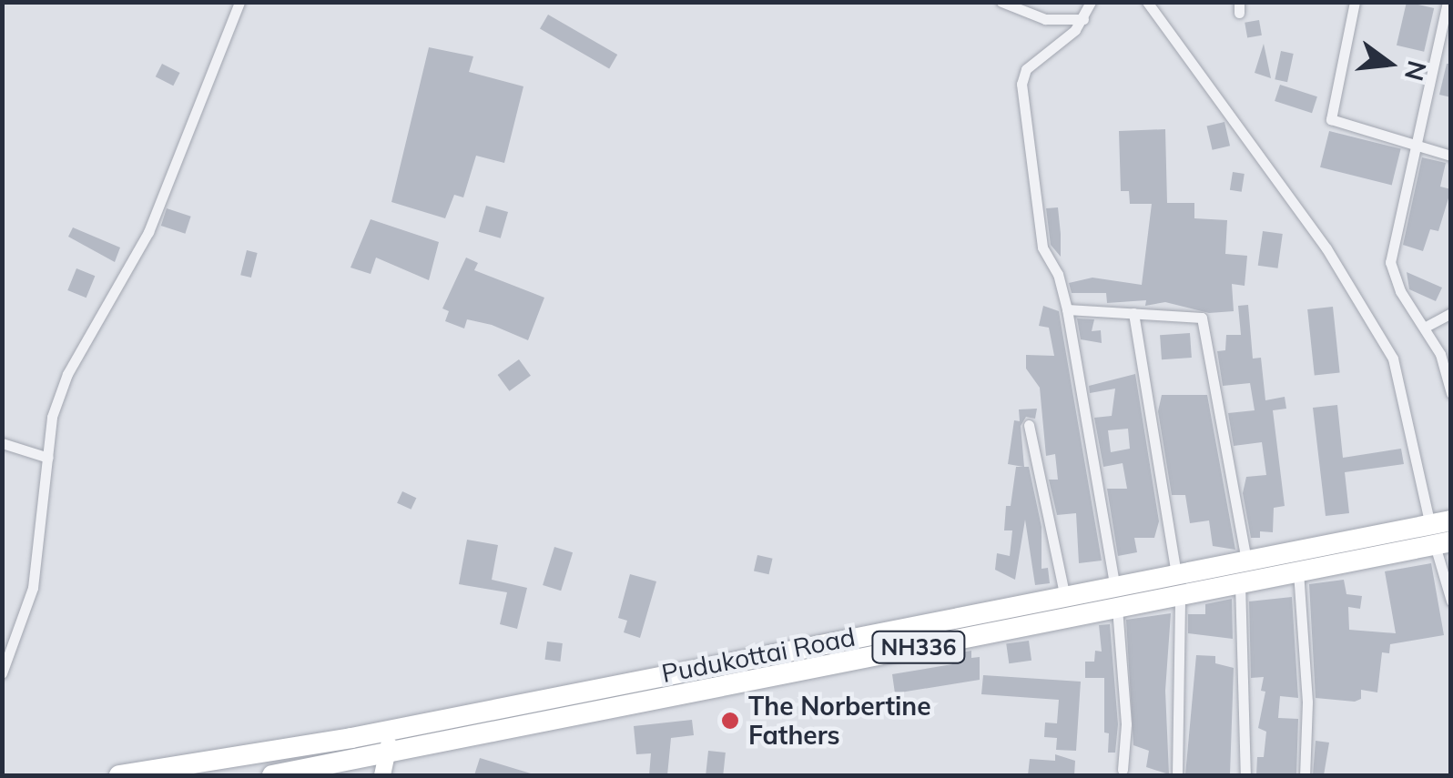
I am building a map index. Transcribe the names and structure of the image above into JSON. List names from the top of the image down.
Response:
{
  "streets": {
    "highway": ["NH336", "Pudukottai Road"]
  },
  "places": ["The Norbertine Fathers"],
  "north": "right"
}
